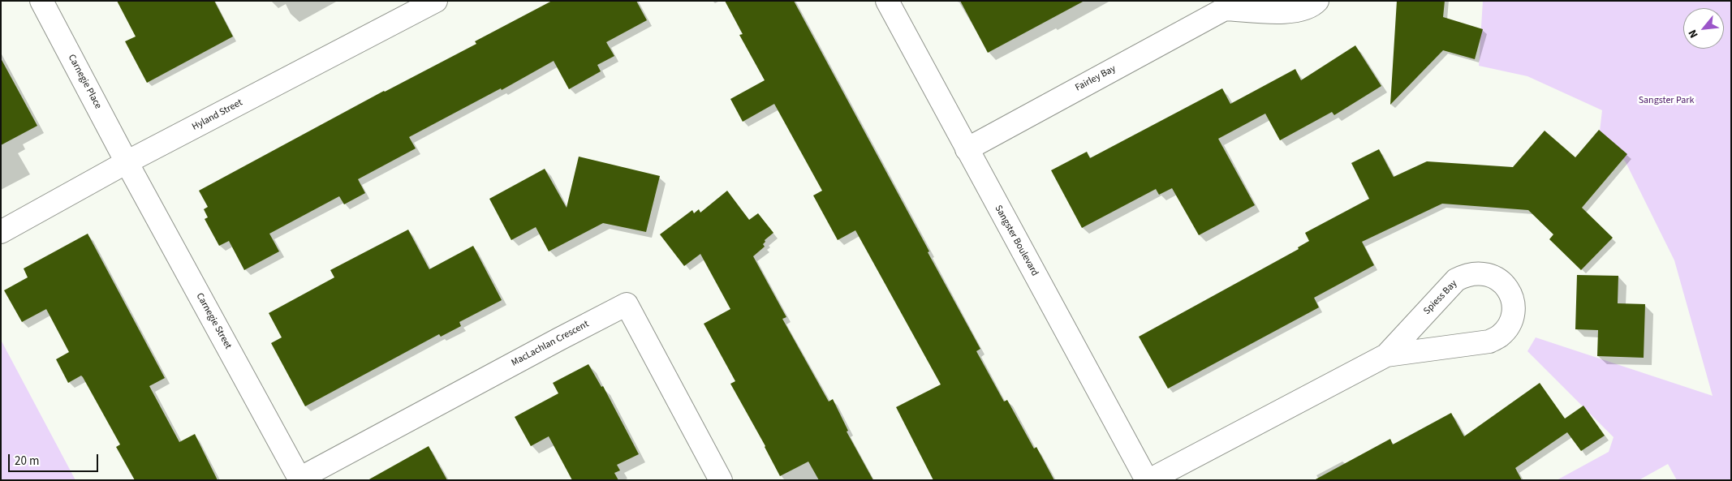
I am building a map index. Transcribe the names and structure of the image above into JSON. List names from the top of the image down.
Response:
{
  "streets": {
    "street": [
      "Fairley Bay",
      "Carnegie Place",
      "Hyland Street",
      "Sangster Boulevard",
      "Spiess Bay",
      "Carnegie Street",
      "MacLachlan Crescent"
    ]
  },
  "crossings": [
    ["Fairley Bay", "Sangster Boulevard"],
    ["Carnegie Place", "Hyland Street"],
    ["Carnegie Place", "Carnegie Street"],
    ["Hyland Street", "Carnegie Street"],
    ["Sangster Boulevard", "Spiess Bay"],
    ["Carnegie Street", "MacLachlan Crescent"]
  ],
  "parks": ["Sangster Park"],
  "scale_bar": "20 m",
  "north": "bottom left"
}
